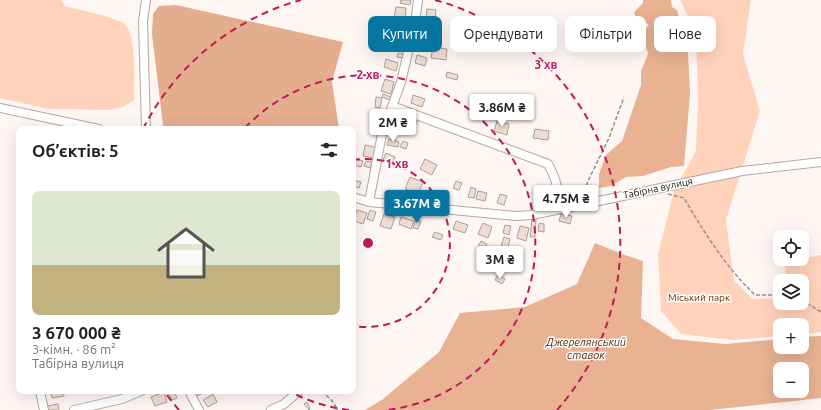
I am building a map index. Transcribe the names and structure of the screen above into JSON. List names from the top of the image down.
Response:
{
  "streets": {
    "street": ["Табірна вулиця"]
  },
  "water": ["Джерелянський ставок"],
  "parks": ["Міський парк"],
  "page": {
    "chip": [
      "Купити",
      "Орендувати",
      "Фільтри",
      "Нове"
    ],
    "price": [
      "3.86M ₴",
      "2M ₴",
      "4.75M ₴",
      "3.67M ₴",
      "3M ₴"
    ],
    "heading": "Об’єктів: 5",
    "list": [
      {
        "name": "3 670 000 ₴",
        "note": "3-кімн. · 86 m² · Табірна вулиця"
      }
    ],
    "map_buttons": ["+", "−"]
  },
  "rings": ["3 хв", "2 хв", "1 хв"]
}
